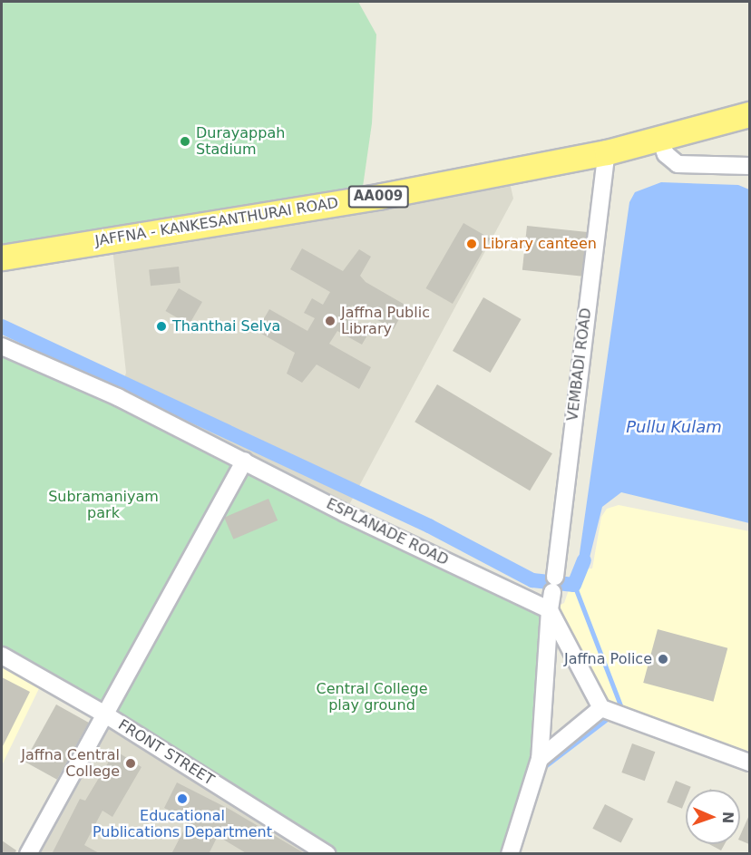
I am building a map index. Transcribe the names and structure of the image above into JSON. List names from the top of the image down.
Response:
{
  "streets": {
    "highway": ["AA009", "JAFFNA - KANKESANTHURAI ROAD"],
    "street": ["VEMBADI ROAD", "ESPLANADE ROAD", "FRONT STREET"]
  },
  "crossings": [
    ["JAFFNA - KANKESANTHURAI ROAD", "VEMBADI ROAD"],
    ["VEMBADI ROAD", "ESPLANADE ROAD"]
  ],
  "water": ["Pullu Kulam"],
  "parks": ["Subramaniyam park", "Central College play ground"],
  "places": [
    "Durayappah Stadium",
    "Library canteen",
    "Jaffna Public Library",
    "Thanthai Selva",
    "Jaffna Police",
    "Jaffna Central College",
    "Educational Publications Department"
  ],
  "north": "right"
}
